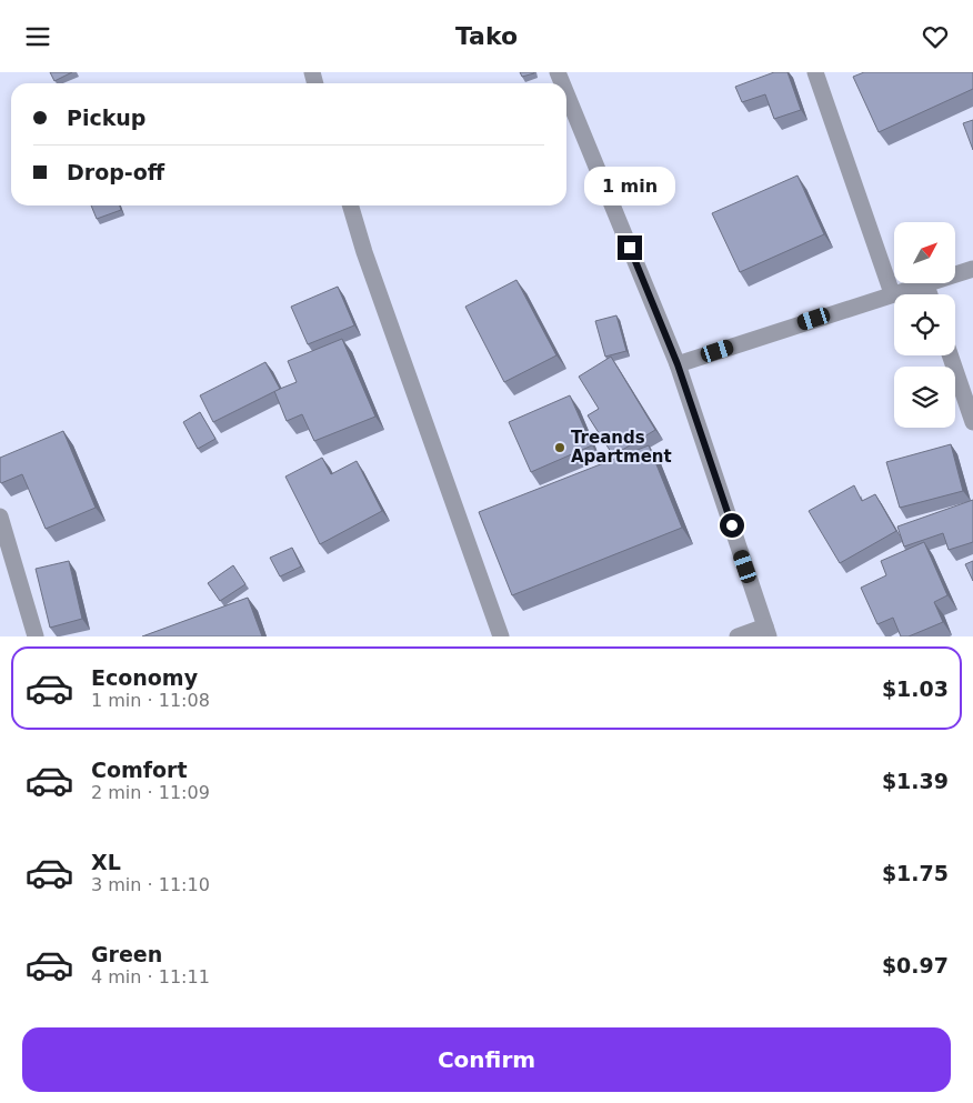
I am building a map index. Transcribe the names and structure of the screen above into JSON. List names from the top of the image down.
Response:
{
  "places": ["Treands Apartment"],
  "north": "top right",
  "page": {
    "header": "Tako",
    "banner": ["Pickup", "Drop-off"],
    "bubble": "1 min",
    "list": [
      {
        "name": "Economy",
        "note": "1 min · 11:08",
        "value": "$1.03"
      },
      {
        "name": "Comfort",
        "note": "2 min · 11:09",
        "value": "$1.39"
      },
      {
        "name": "XL",
        "note": "3 min · 11:10",
        "value": "$1.75"
      },
      {
        "name": "Green",
        "note": "4 min · 11:11",
        "value": "$0.97"
      }
    ],
    "buttons": "Confirm"
  }
}
